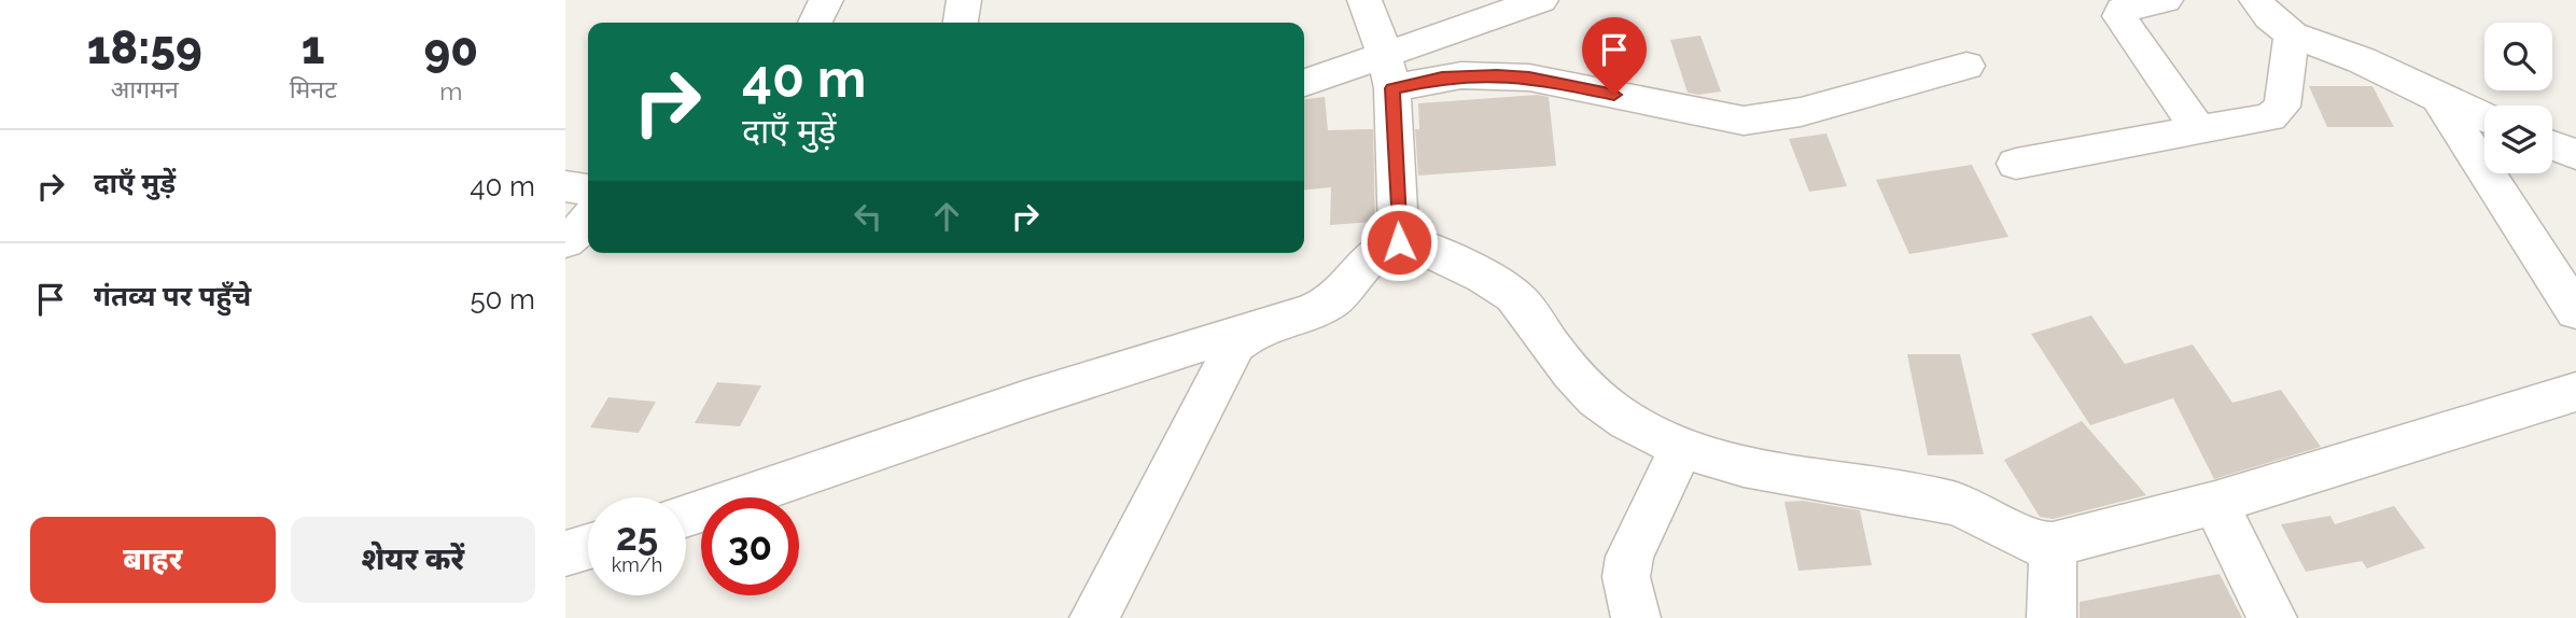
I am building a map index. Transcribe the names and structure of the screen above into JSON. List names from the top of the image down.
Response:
{
  "page": {
    "eta": [
      "18:59",
      "आगमन",
      "1",
      "मिनट",
      "90",
      "m"
    ],
    "turn": ["40 m", "दाएँ मुड़ें"],
    "list": [
      {
        "name": "दाएँ मुड़ें",
        "value": "40 m"
      },
      {
        "name": "गंतव्य पर पहुँचे",
        "value": "50 m"
      }
    ],
    "speed": "25 km/h",
    "limit": "30",
    "buttons": ["बाहर", "शेयर करें"]
  }
}
